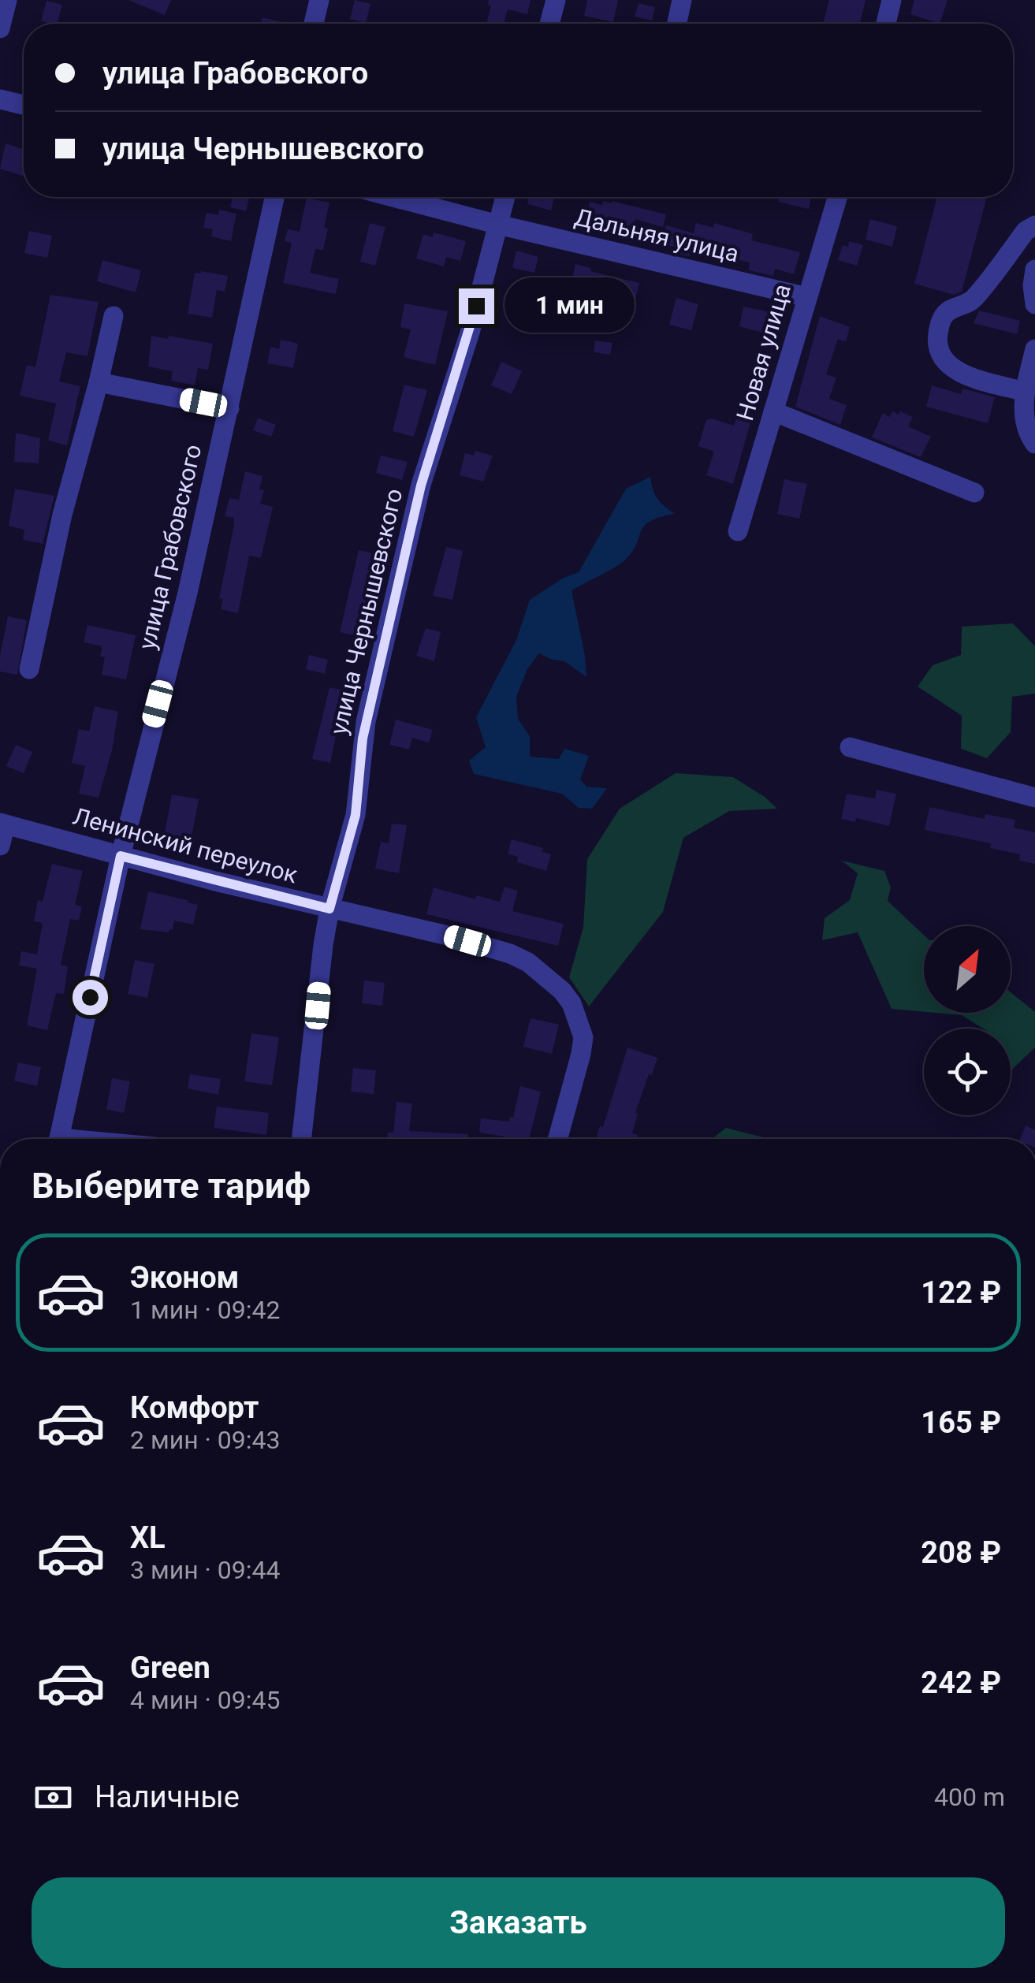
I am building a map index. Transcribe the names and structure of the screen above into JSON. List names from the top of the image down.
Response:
{
  "streets": {
    "street": [
      "Дальняя улица",
      "Новая улица",
      "улица Грабовского",
      "улица Чернышевского",
      "Ленинский переулок"
    ]
  },
  "crossings": [
    ["Дальняя улица", "Новая улица"],
    ["Дальняя улица", "улица Чернышевского"],
    ["улица Грабовского", "Ленинский переулок"],
    ["улица Чернышевского", "Ленинский переулок"]
  ],
  "north": "top right",
  "page": {
    "banner": ["улица Грабовского", "улица Чернышевского"],
    "bubble": "1 мин",
    "heading": "Выберите тариф",
    "list": [
      {
        "name": "Эконом",
        "note": "1 мин · 09:42",
        "value": "122 ₽"
      },
      {
        "name": "Комфорт",
        "note": "2 мин · 09:43",
        "value": "165 ₽"
      },
      {
        "name": "XL",
        "note": "3 мин · 09:44",
        "value": "208 ₽"
      },
      {
        "name": "Green",
        "note": "4 мин · 09:45",
        "value": "242 ₽"
      }
    ],
    "pay": ["Наличные", "400 m"],
    "buttons": "Заказать"
  }
}
